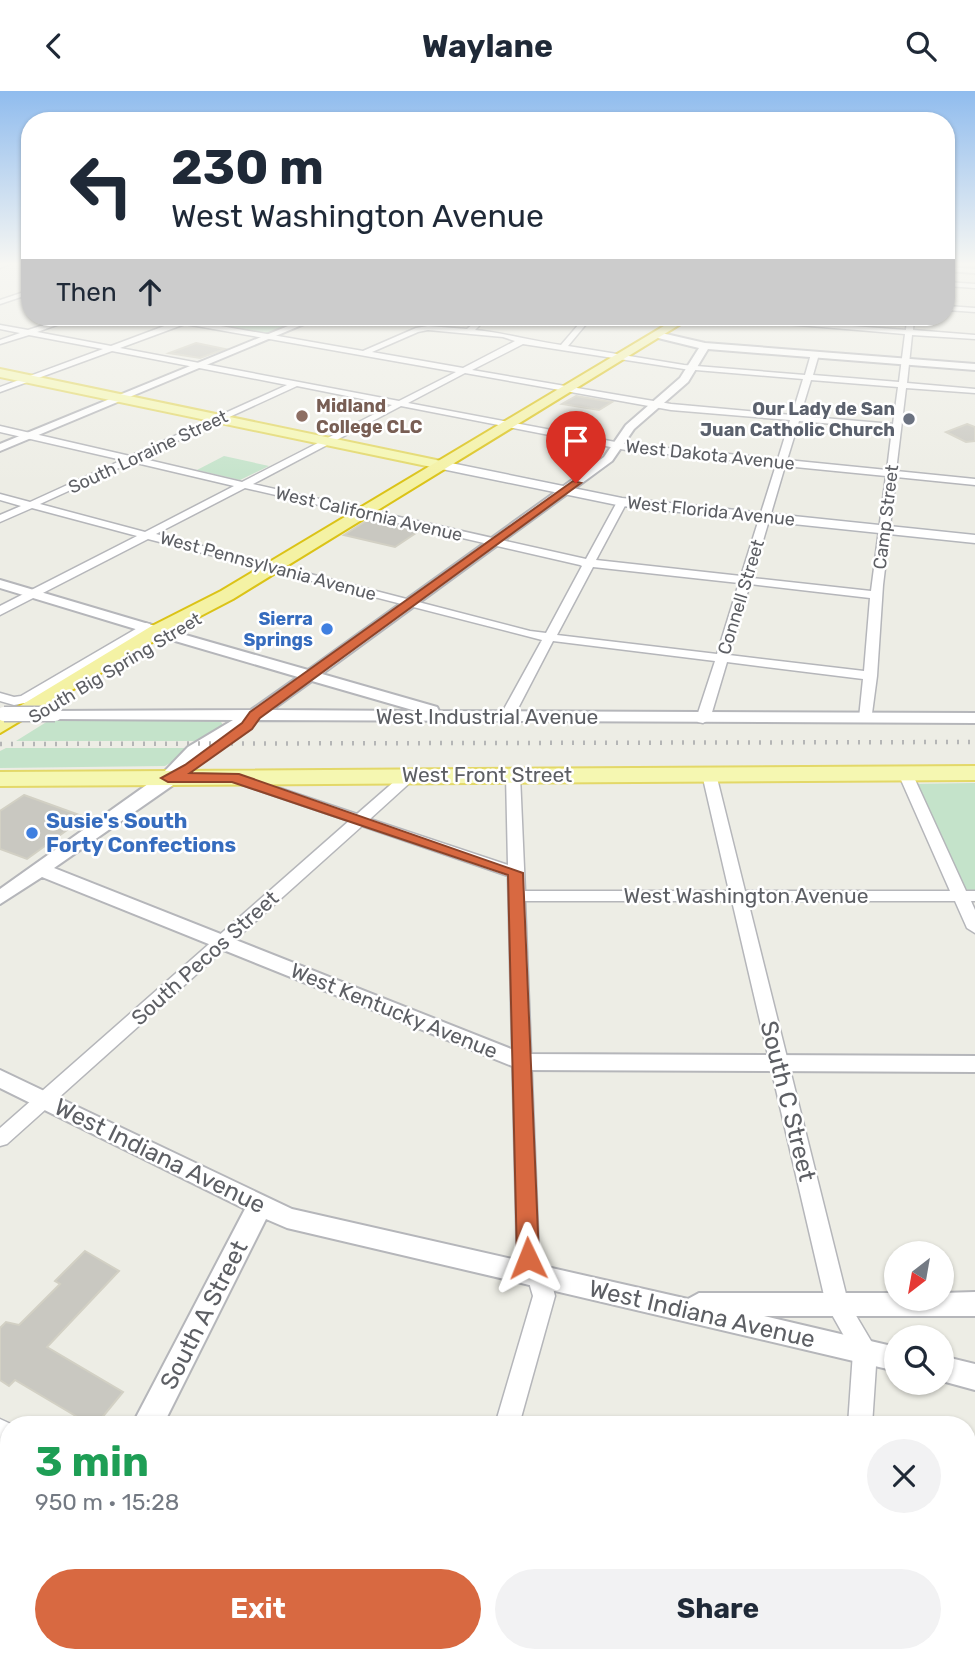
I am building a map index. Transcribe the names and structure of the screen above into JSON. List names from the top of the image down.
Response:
{
  "streets": {
    "highway": ["South Big Spring Street"],
    "main road": ["West Florida Avenue", "West Front Street"],
    "street": [
      "South Loraine Street",
      "West Dakota Avenue",
      "West California Avenue",
      "Camp Street",
      "West Pennsylvania Avenue",
      "Connell Street",
      "West Industrial Avenue",
      "West Washington Avenue",
      "South Pecos Street",
      "West Kentucky Avenue",
      "South C Street",
      "West Indiana Avenue",
      "South A Street"
    ]
  },
  "crossings": [
    ["South Loraine Street", "West Dakota Avenue"],
    ["South Loraine Street", "West Florida Avenue"],
    ["South Loraine Street", "West California Avenue"],
    ["South Loraine Street", "West Pennsylvania Avenue"],
    ["West Dakota Avenue", "Camp Street"],
    ["West Dakota Avenue", "Connell Street"],
    ["West Dakota Avenue", "South Big Spring Street"],
    ["West Florida Avenue", "Camp Street"],
    ["West Florida Avenue", "Connell Street"],
    ["West Florida Avenue", "South Big Spring Street"],
    ["West California Avenue", "Camp Street"],
    ["West California Avenue", "Connell Street"],
    ["West California Avenue", "South Big Spring Street"],
    ["Camp Street", "West Pennsylvania Avenue"],
    ["Camp Street", "West Industrial Avenue"],
    ["West Pennsylvania Avenue", "Connell Street"],
    ["West Pennsylvania Avenue", "South Big Spring Street"],
    ["Connell Street", "West Industrial Avenue"],
    ["South Big Spring Street", "West Industrial Avenue"],
    ["West Front Street", "South Pecos Street"],
    ["West Front Street", "South C Street"],
    ["West Washington Avenue", "South C Street"],
    ["South Pecos Street", "West Kentucky Avenue"],
    ["South Pecos Street", "West Indiana Avenue"],
    ["West Kentucky Avenue", "South C Street"],
    ["South C Street", "West Indiana Avenue"],
    ["West Indiana Avenue", "South A Street"]
  ],
  "places": [
    "Midland College CLC",
    "Our Lady de San Juan Catholic Church",
    "Sierra Springs",
    "Susie's South Forty Confections"
  ],
  "north": "bottom left",
  "page": {
    "header": "Waylane",
    "turn": ["230 m", "West Washington Avenue"],
    "then": "Then",
    "heading": ["3 min", "950 m · 15:28"],
    "buttons": ["Exit", "Share"]
  }
}
